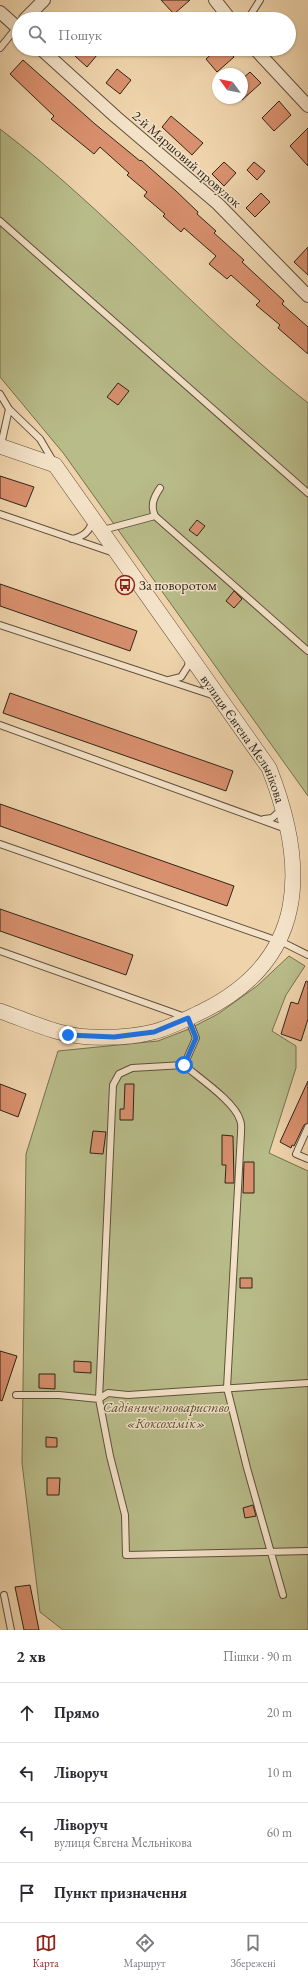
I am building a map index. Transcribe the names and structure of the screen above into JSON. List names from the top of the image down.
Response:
{
  "streets": {
    "street": ["2-й Маршовий провулок", "вулиця Євгена Мельнікова"]
  },
  "parks": ["Садівниче товариство «Коксохімік»"],
  "places": {
    "bus stop": ["За поворотом"]
  },
  "north": "top left",
  "page": {
    "search": "Пошук",
    "heading": ["2 хв", "Пішки · 90 m"],
    "list": [
      ["Прямо", "20 m"],
      ["Ліворуч", "10 m"],
      ["Ліворуч", "вулиця Євгена Мельнікова", "60 m"],
      "Пункт призначення"
    ],
    "nav": ["Карта", "Маршрут", "Збережені"]
  }
}
